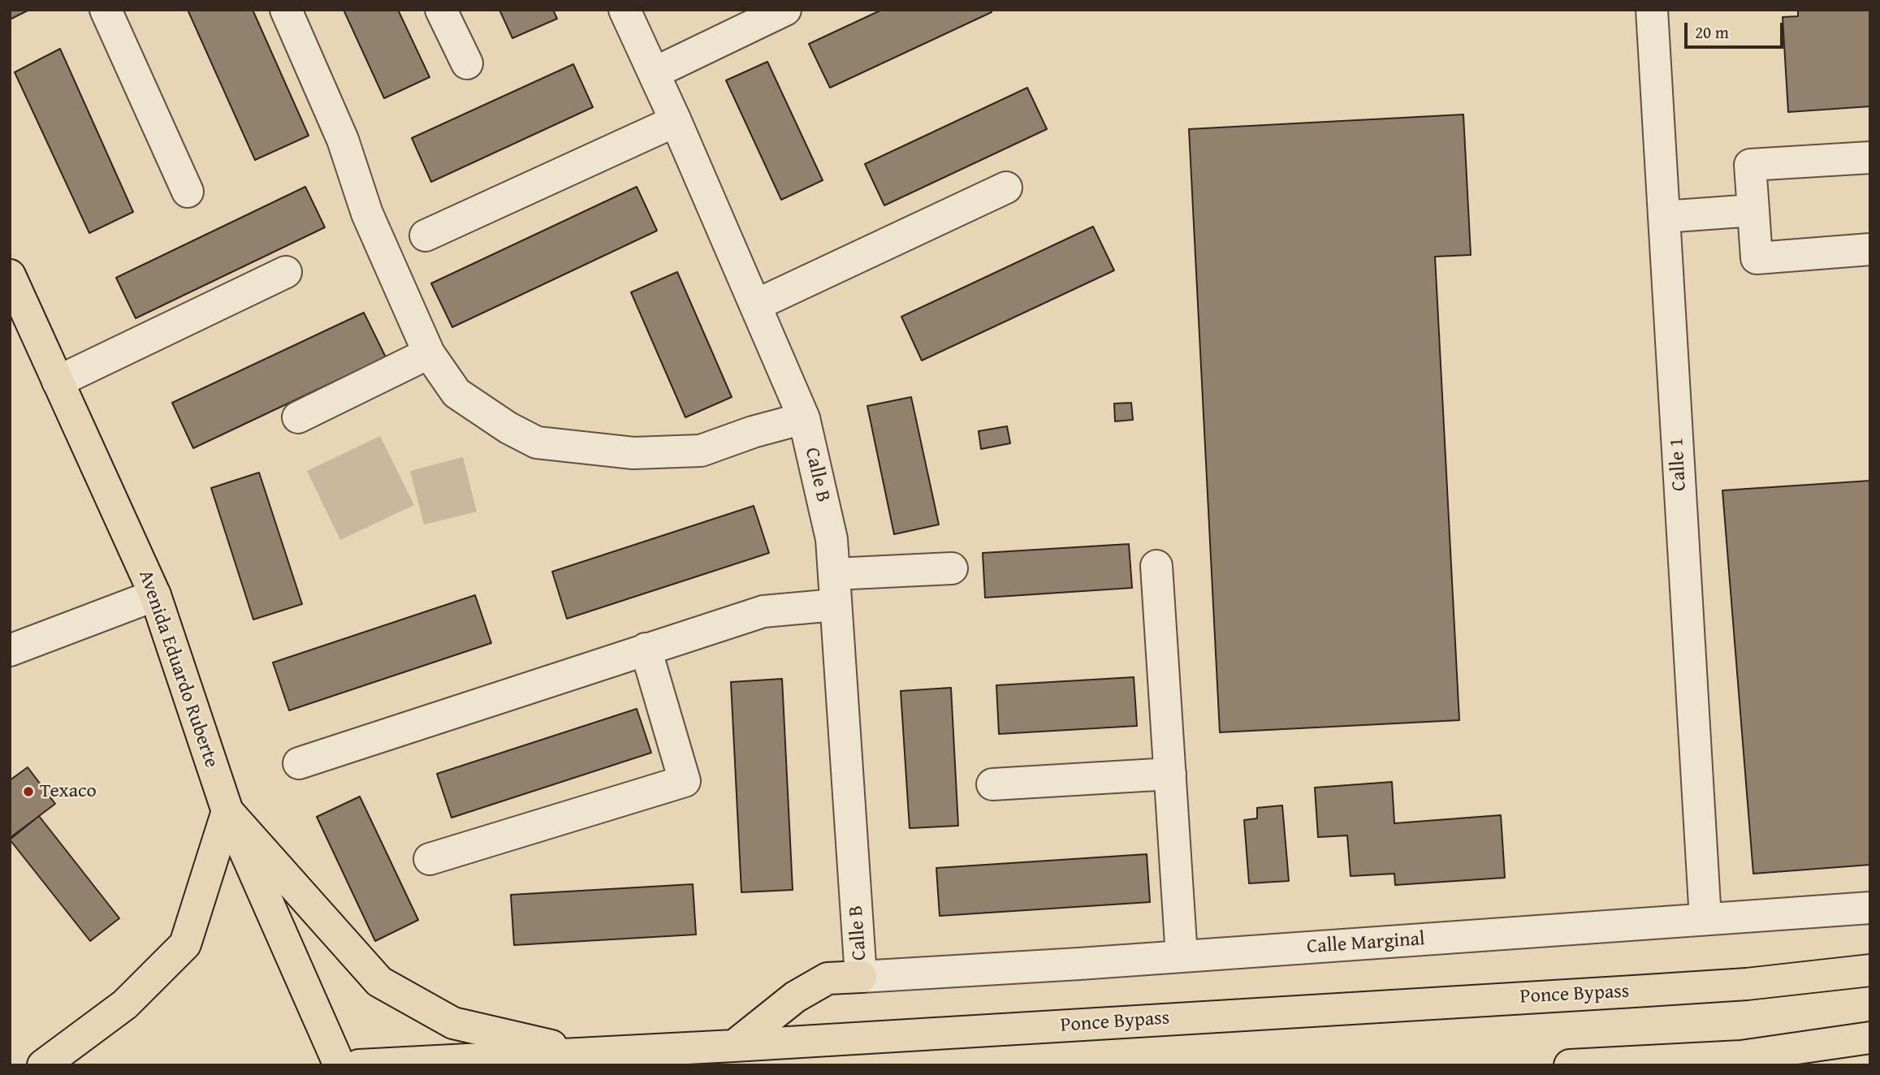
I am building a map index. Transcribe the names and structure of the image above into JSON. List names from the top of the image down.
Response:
{
  "streets": {
    "main road": ["Avenida Eduardo Ruberte", "Ponce Bypass"],
    "street": ["Calle 1", "Calle B", "Calle Marginal"]
  },
  "crossings": [
    ["Calle 1", "Calle Marginal"],
    ["Calle B", "Calle Marginal"]
  ],
  "places": ["Texaco"],
  "scale_bar": "20 m"
}
